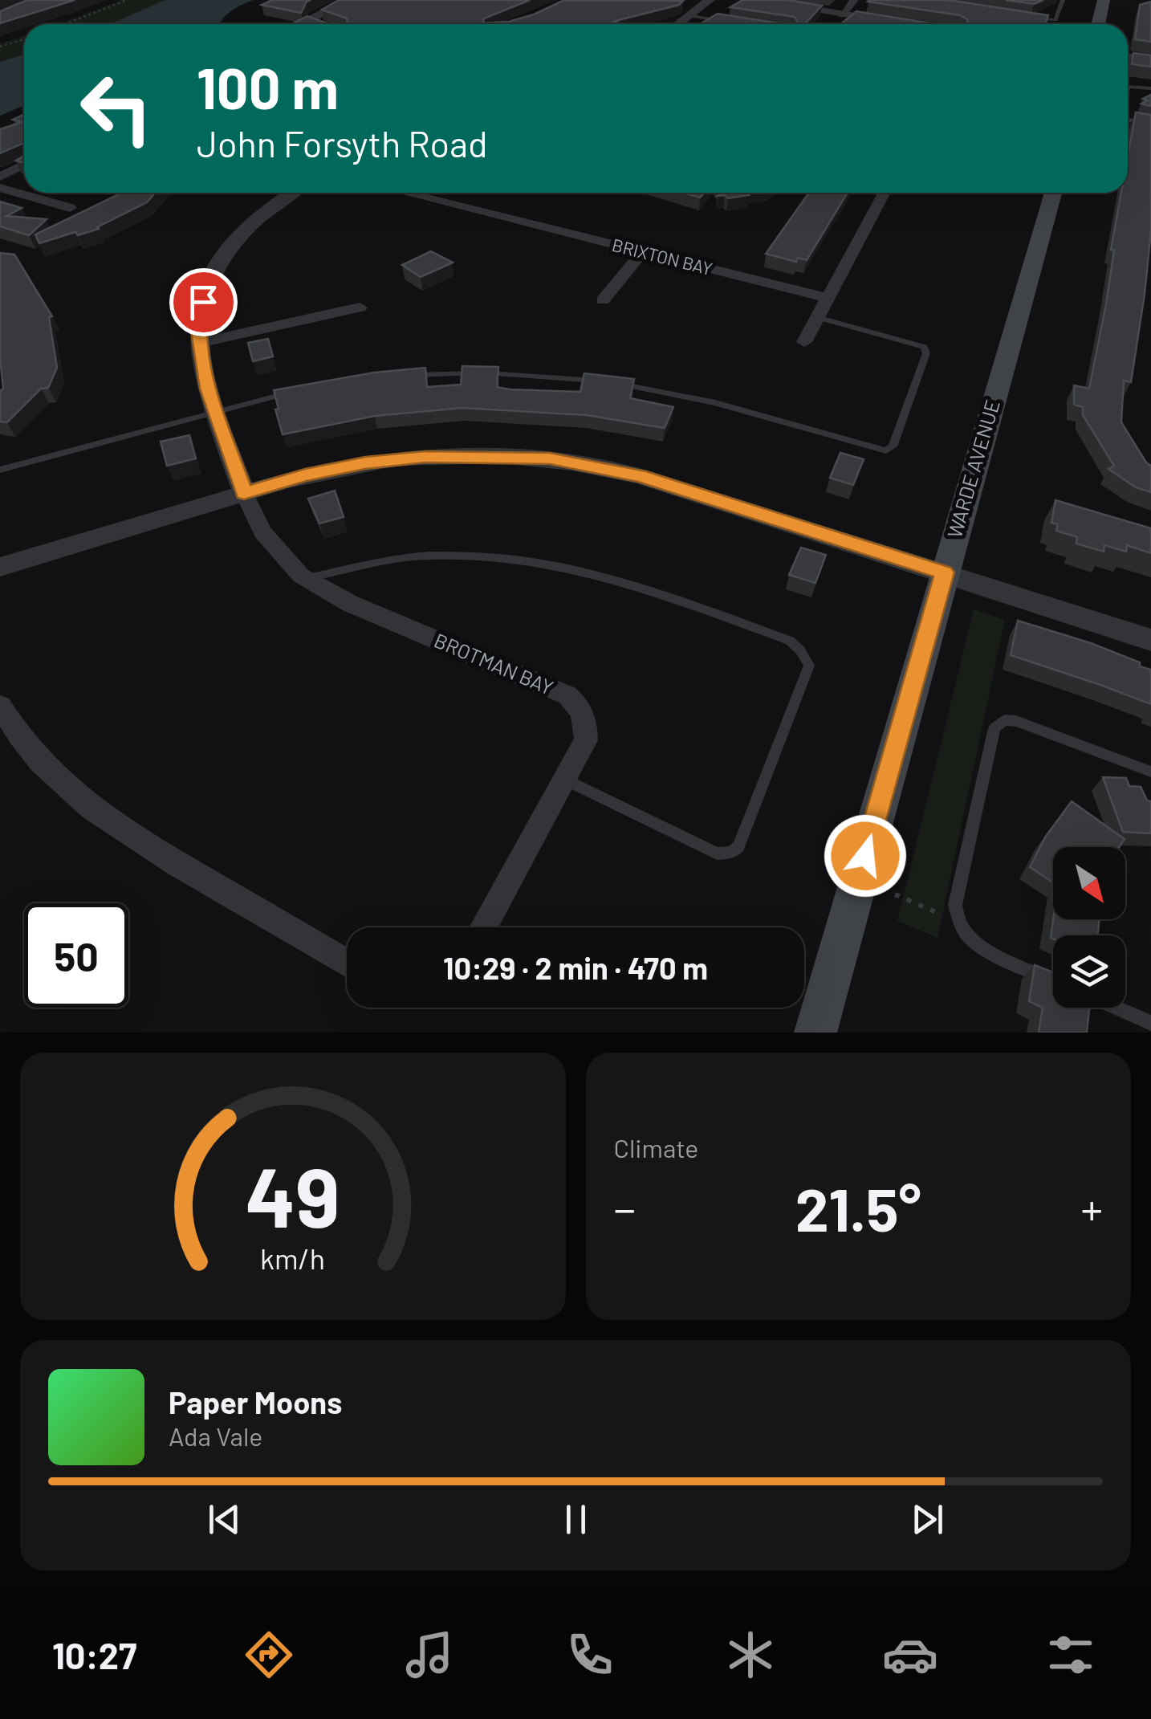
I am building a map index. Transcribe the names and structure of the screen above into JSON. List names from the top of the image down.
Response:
{
  "streets": {
    "main road": ["WARDE AVENUE"],
    "street": ["BRIXTON BAY", "BROTMAN BAY"]
  },
  "north": "bottom right",
  "page": {
    "turn": ["100 m", "John Forsyth Road"],
    "limit": "50",
    "trip": "10:29 · 2 min · 470 m",
    "tile": "Climate",
    "heat": ["−", "21.5°", "+"],
    "song": ["Paper Moons", "Ada Vale"],
    "tabs": "10:27",
    "gauge": ["49", "km/h"]
  }
}
